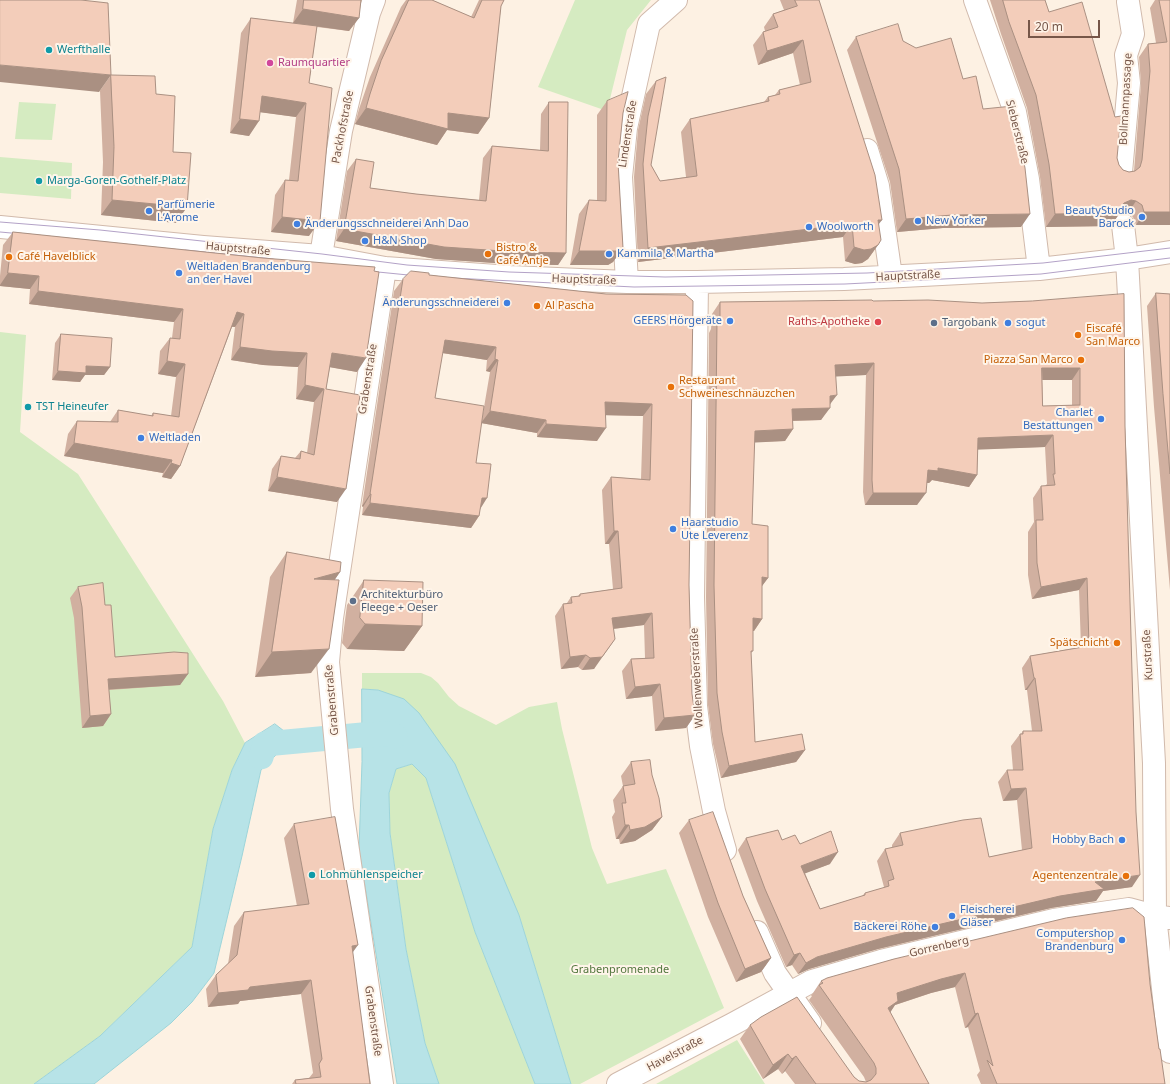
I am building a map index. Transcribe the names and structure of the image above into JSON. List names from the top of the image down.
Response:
{
  "streets": {
    "street": [
      "Bollmannpassage",
      "Packhofstraße",
      "Sieberstraße",
      "Lindenstraße",
      "Hauptstraße",
      "Grabenstraße",
      "Kurstraße",
      "Wollenweberstraße",
      "Gorrenberg",
      "Havelstraße"
    ]
  },
  "crossings": [
    ["Packhofstraße", "Hauptstraße"],
    ["Sieberstraße", "Hauptstraße"],
    ["Lindenstraße", "Hauptstraße"],
    ["Hauptstraße", "Grabenstraße"],
    ["Hauptstraße", "Kurstraße"],
    ["Hauptstraße", "Wollenweberstraße"],
    ["Kurstraße", "Gorrenberg"],
    ["Gorrenberg", "Havelstraße"]
  ],
  "parks": ["Grabenpromenade"],
  "places": [
    "Werfthalle",
    "Raumquartier",
    "Marga-Goren-Gothelf-Platz",
    "Parfümerie L‘Arome",
    "BeautyStudio Barock",
    "New Yorker",
    "Änderungsschneiderei Anh Dao",
    "Woolworth",
    "H&N Shop",
    "Bistro & Café Antje",
    "Kammila & Martha",
    "Café Havelblick",
    "Weltladen Brandenburg an der Havel",
    "Änderungsschneiderei",
    "Al Pascha",
    "GEERS Hörgeräte",
    "Raths-Apotheke",
    "Targobank",
    "sogut",
    "Eiscafé San Marco",
    "Piazza San Marco",
    "Restaurant Schweineschnäuzchen",
    "TST Heineufer",
    "Charlet Bestattungen",
    "Weltladen",
    "Haarstudio Ute Leverenz",
    "Architekturbüro Fleege + Oeser",
    "Spätschicht",
    "Hobby Bach",
    "Lohmühlenspeicher",
    "Agentenzentrale",
    "Fleischerei Gläser",
    "Bäckerei Röhe",
    "Computershop Brandenburg"
  ],
  "scale_bar": "20 m"
}
